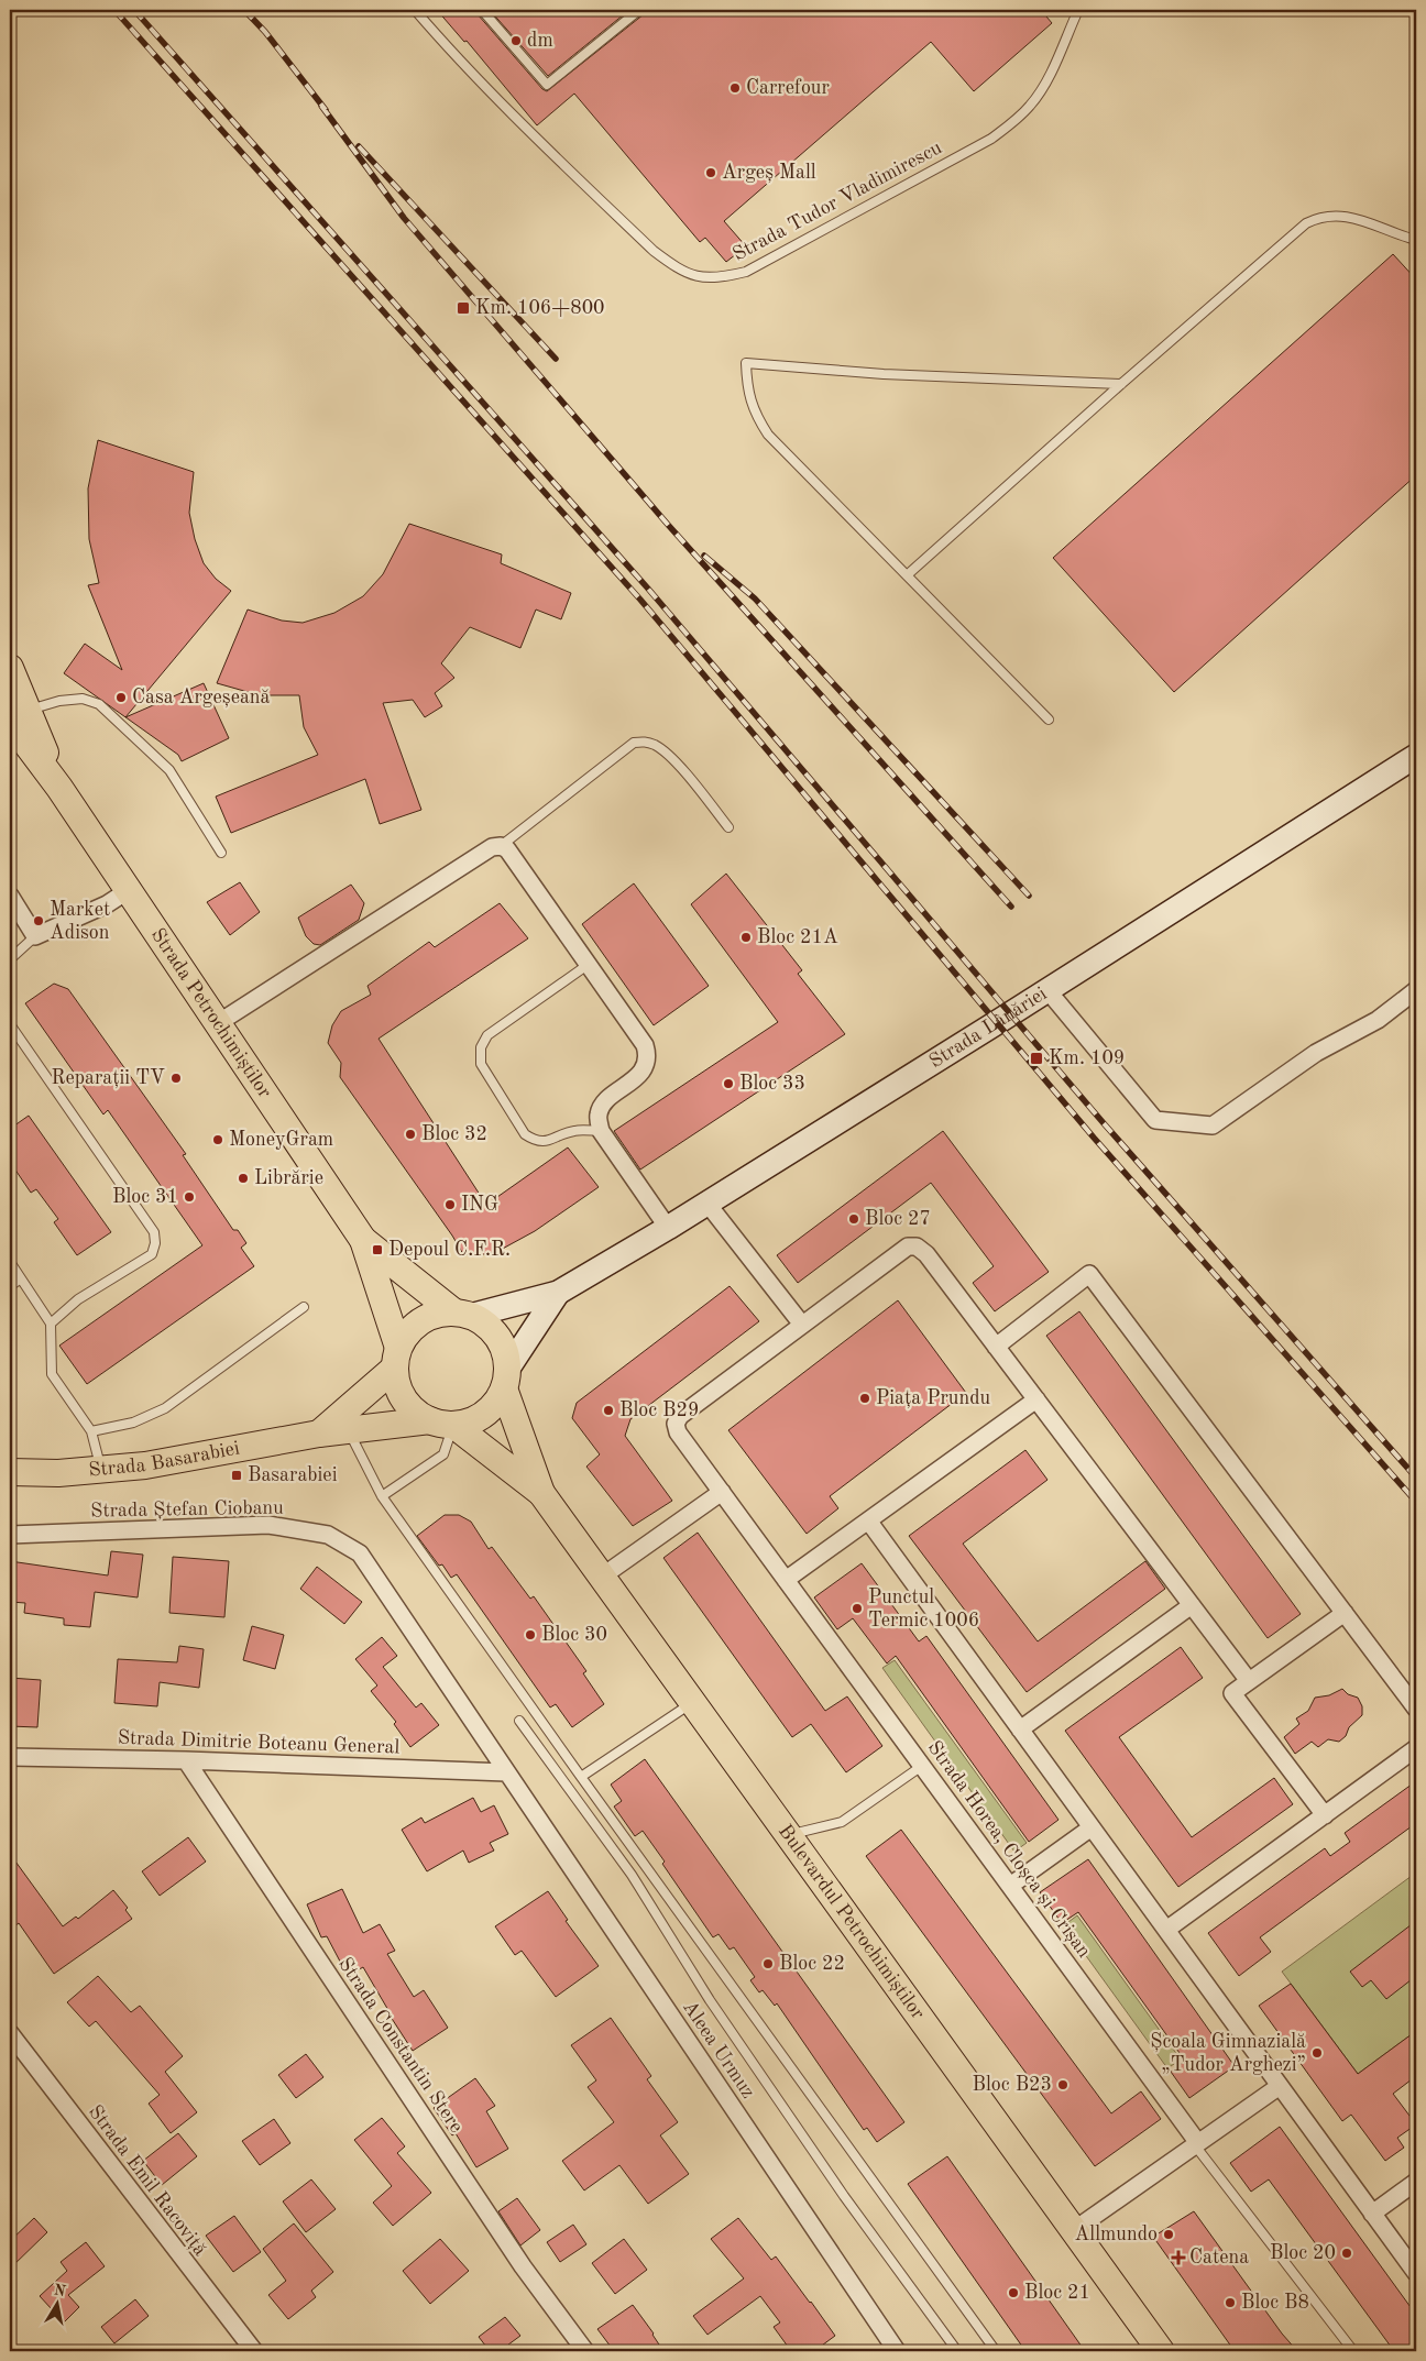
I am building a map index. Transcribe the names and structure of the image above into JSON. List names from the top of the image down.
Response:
{
  "streets": {
    "main road": ["Strada Petrochimiștilor", "Strada Basarabiei", "Bulevardul Petrochimiștilor"],
    "street": [
      "Strada Lânăriei",
      "Strada Ștefan Ciobanu",
      "Strada Dimitrie Boteanu General",
      "Strada Horea, Cloșca și Crișan",
      "Strada Constantin Stere",
      "Aleea Urmuz",
      "Strada Emil Racoviță"
    ],
    "lane": ["Strada Tudor Vladimirescu"]
  },
  "crossings": [
    ["Strada Petrochimiștilor", "Strada Basarabiei"],
    ["Strada Petrochimiștilor", "Bulevardul Petrochimiștilor"],
    ["Strada Basarabiei", "Bulevardul Petrochimiștilor"],
    ["Strada Ștefan Ciobanu", "Strada Dimitrie Boteanu General"],
    ["Strada Ștefan Ciobanu", "Aleea Urmuz"],
    ["Strada Dimitrie Boteanu General", "Strada Constantin Stere"],
    ["Strada Dimitrie Boteanu General", "Aleea Urmuz"]
  ],
  "places": {
    "other": [
      "dm",
      "Carrefour",
      "Argeș Mall",
      "Casa Argeșeană",
      "Market Adison",
      "Bloc 21A",
      "Reparații TV",
      "Bloc 33",
      "Bloc 32",
      "MoneyGram",
      "Librărie",
      "Bloc 31",
      "ING",
      "Bloc 27",
      "Piața Prundu",
      "Bloc B29",
      "Punctul Termic 1006",
      "Bloc 30",
      "Bloc 22",
      "Școala Gimnazială „Tudor Arghezi”",
      "Bloc B23",
      "Allmundo",
      "Bloc 20",
      "Bloc 21",
      "Bloc B8"
    ],
    "transit": [
      "Km. 106+800",
      "Km. 109",
      "Depoul C.F.R.",
      "Basarabiei"
    ],
    "health": ["Catena"]
  },
  "north": "top"
}
